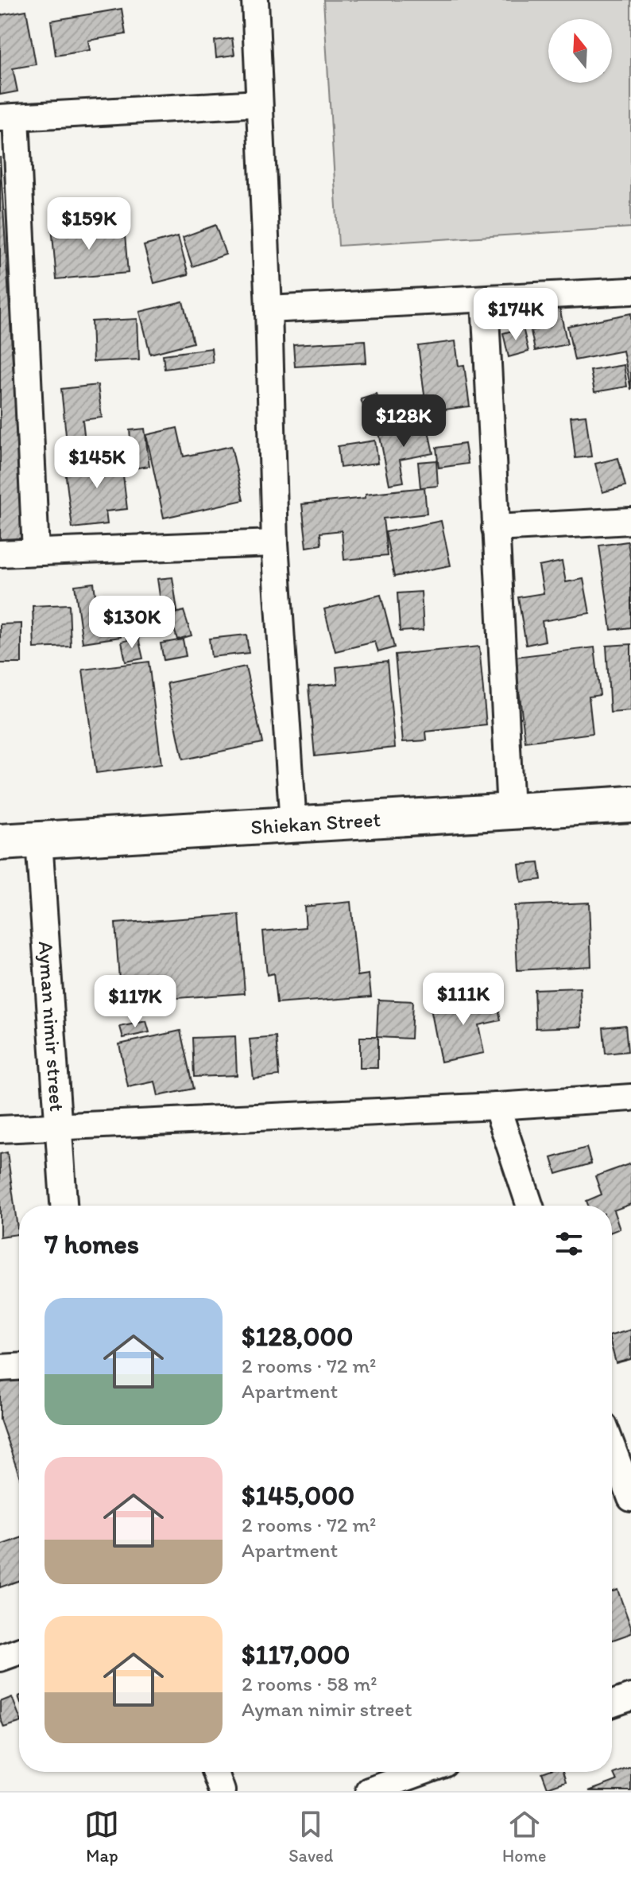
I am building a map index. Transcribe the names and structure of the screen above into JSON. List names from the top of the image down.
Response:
{
  "streets": {
    "street": ["Shiekan Street", "Ayman nimir street"]
  },
  "crossings": [
    ["Shiekan Street", "Ayman nimir street"]
  ],
  "north": "top",
  "page": {
    "price": [
      "$159K",
      "$174K",
      "$128K",
      "$145K",
      "$130K",
      "$111K",
      "$117K"
    ],
    "heading": "7 homes",
    "list": [
      {
        "name": "$128,000",
        "note": "2 rooms · 72 m² · Apartment"
      },
      {
        "name": "$145,000",
        "note": "2 rooms · 72 m² · Apartment"
      },
      {
        "name": "$117,000",
        "note": "2 rooms · 58 m² · Ayman nimir street"
      }
    ],
    "tabs": ["Map", "Saved", "Home"]
  }
}
